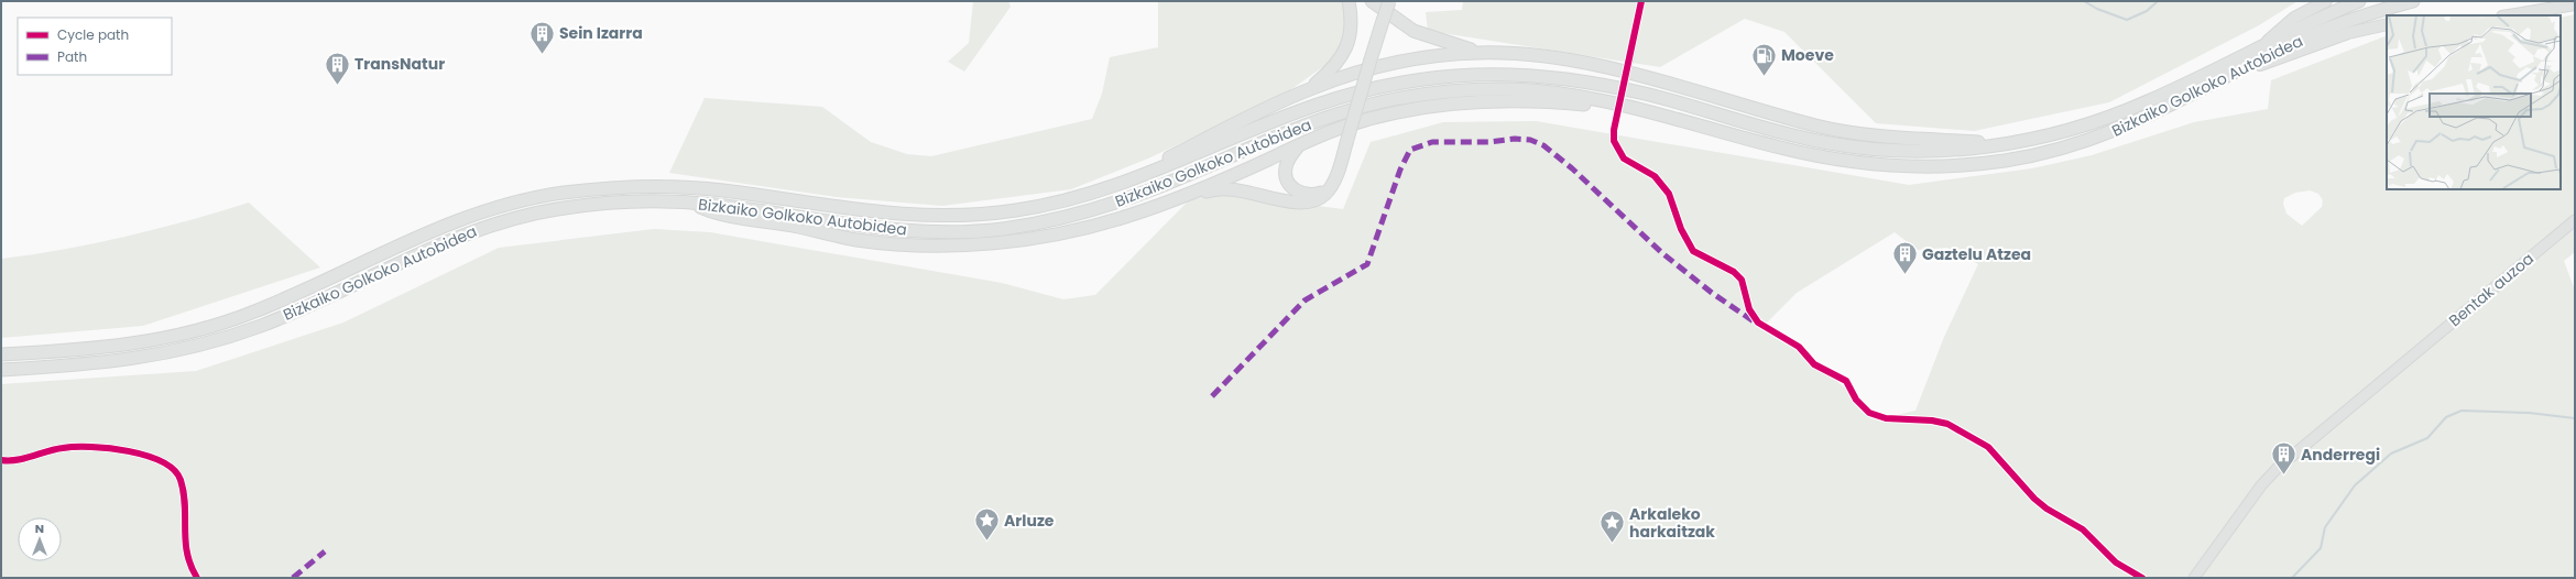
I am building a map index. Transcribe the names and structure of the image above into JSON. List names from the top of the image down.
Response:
{
  "streets": {
    "highway": ["Bizkaiko Golkoko Autobidea"],
    "main road": ["Bentak auzoa"]
  },
  "places": {
    "building": [
      "Sein Izarra",
      "TransNatur",
      "Gaztelu Atzea",
      "Anderregi"
    ],
    "fuel station": ["Moeve"],
    "place": ["Arluze", "Arkaleko harkaitzak"]
  },
  "legend": ["Cycle path", "Path"],
  "north": "top"
}
